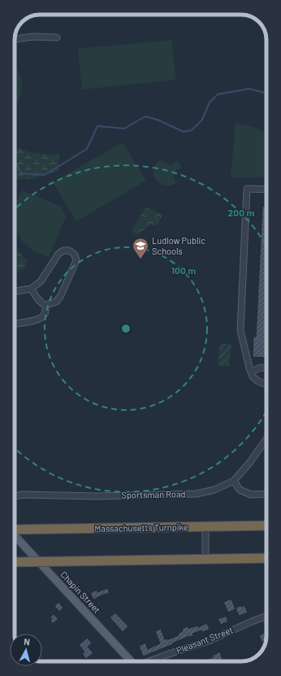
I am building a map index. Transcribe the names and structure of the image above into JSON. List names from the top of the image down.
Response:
{
  "streets": {
    "highway": ["Massachusetts Turnpike"],
    "main road": ["Chapin Street"],
    "street": ["Sportsman Road", "Pleasant Street"]
  },
  "places": {
    "school or university": ["Ludlow Public Schools"]
  },
  "north": "top",
  "rings": ["200 m", "100 m"]
}
